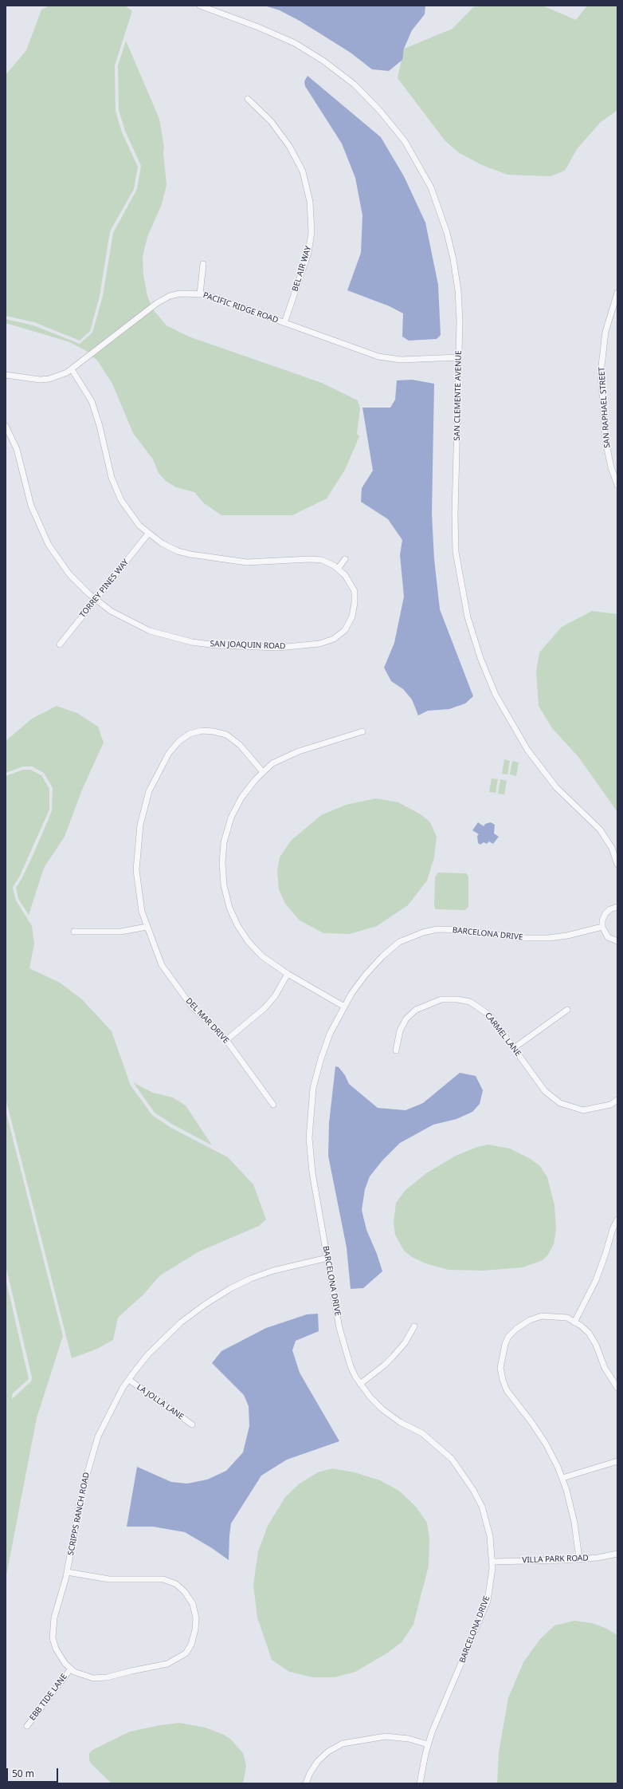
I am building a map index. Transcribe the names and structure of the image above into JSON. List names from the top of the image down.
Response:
{
  "streets": {
    "street": [
      "BEL AIR WAY",
      "PACIFIC RIDGE ROAD",
      "SAN CLEMENTE AVENUE",
      "SAN RAPHAEL STREET",
      "TORREY PINES WAY",
      "SAN JOAQUIN ROAD",
      "BARCELONA DRIVE",
      "DEL MAR DRIVE",
      "CARMEL LANE",
      "LA JOLLA LANE",
      "SCRIPPS RANCH ROAD",
      "VILLA PARK ROAD",
      "EBB TIDE LANE"
    ]
  },
  "crossings": [
    ["BEL AIR WAY", "PACIFIC RIDGE ROAD"],
    ["PACIFIC RIDGE ROAD", "SAN CLEMENTE AVENUE"],
    ["PACIFIC RIDGE ROAD", "SAN JOAQUIN ROAD"],
    ["TORREY PINES WAY", "SAN JOAQUIN ROAD"],
    ["BARCELONA DRIVE", "SCRIPPS RANCH ROAD"],
    ["BARCELONA DRIVE", "VILLA PARK ROAD"],
    ["LA JOLLA LANE", "SCRIPPS RANCH ROAD"],
    ["SCRIPPS RANCH ROAD", "EBB TIDE LANE"]
  ],
  "scale_bar": "50 m"
}
